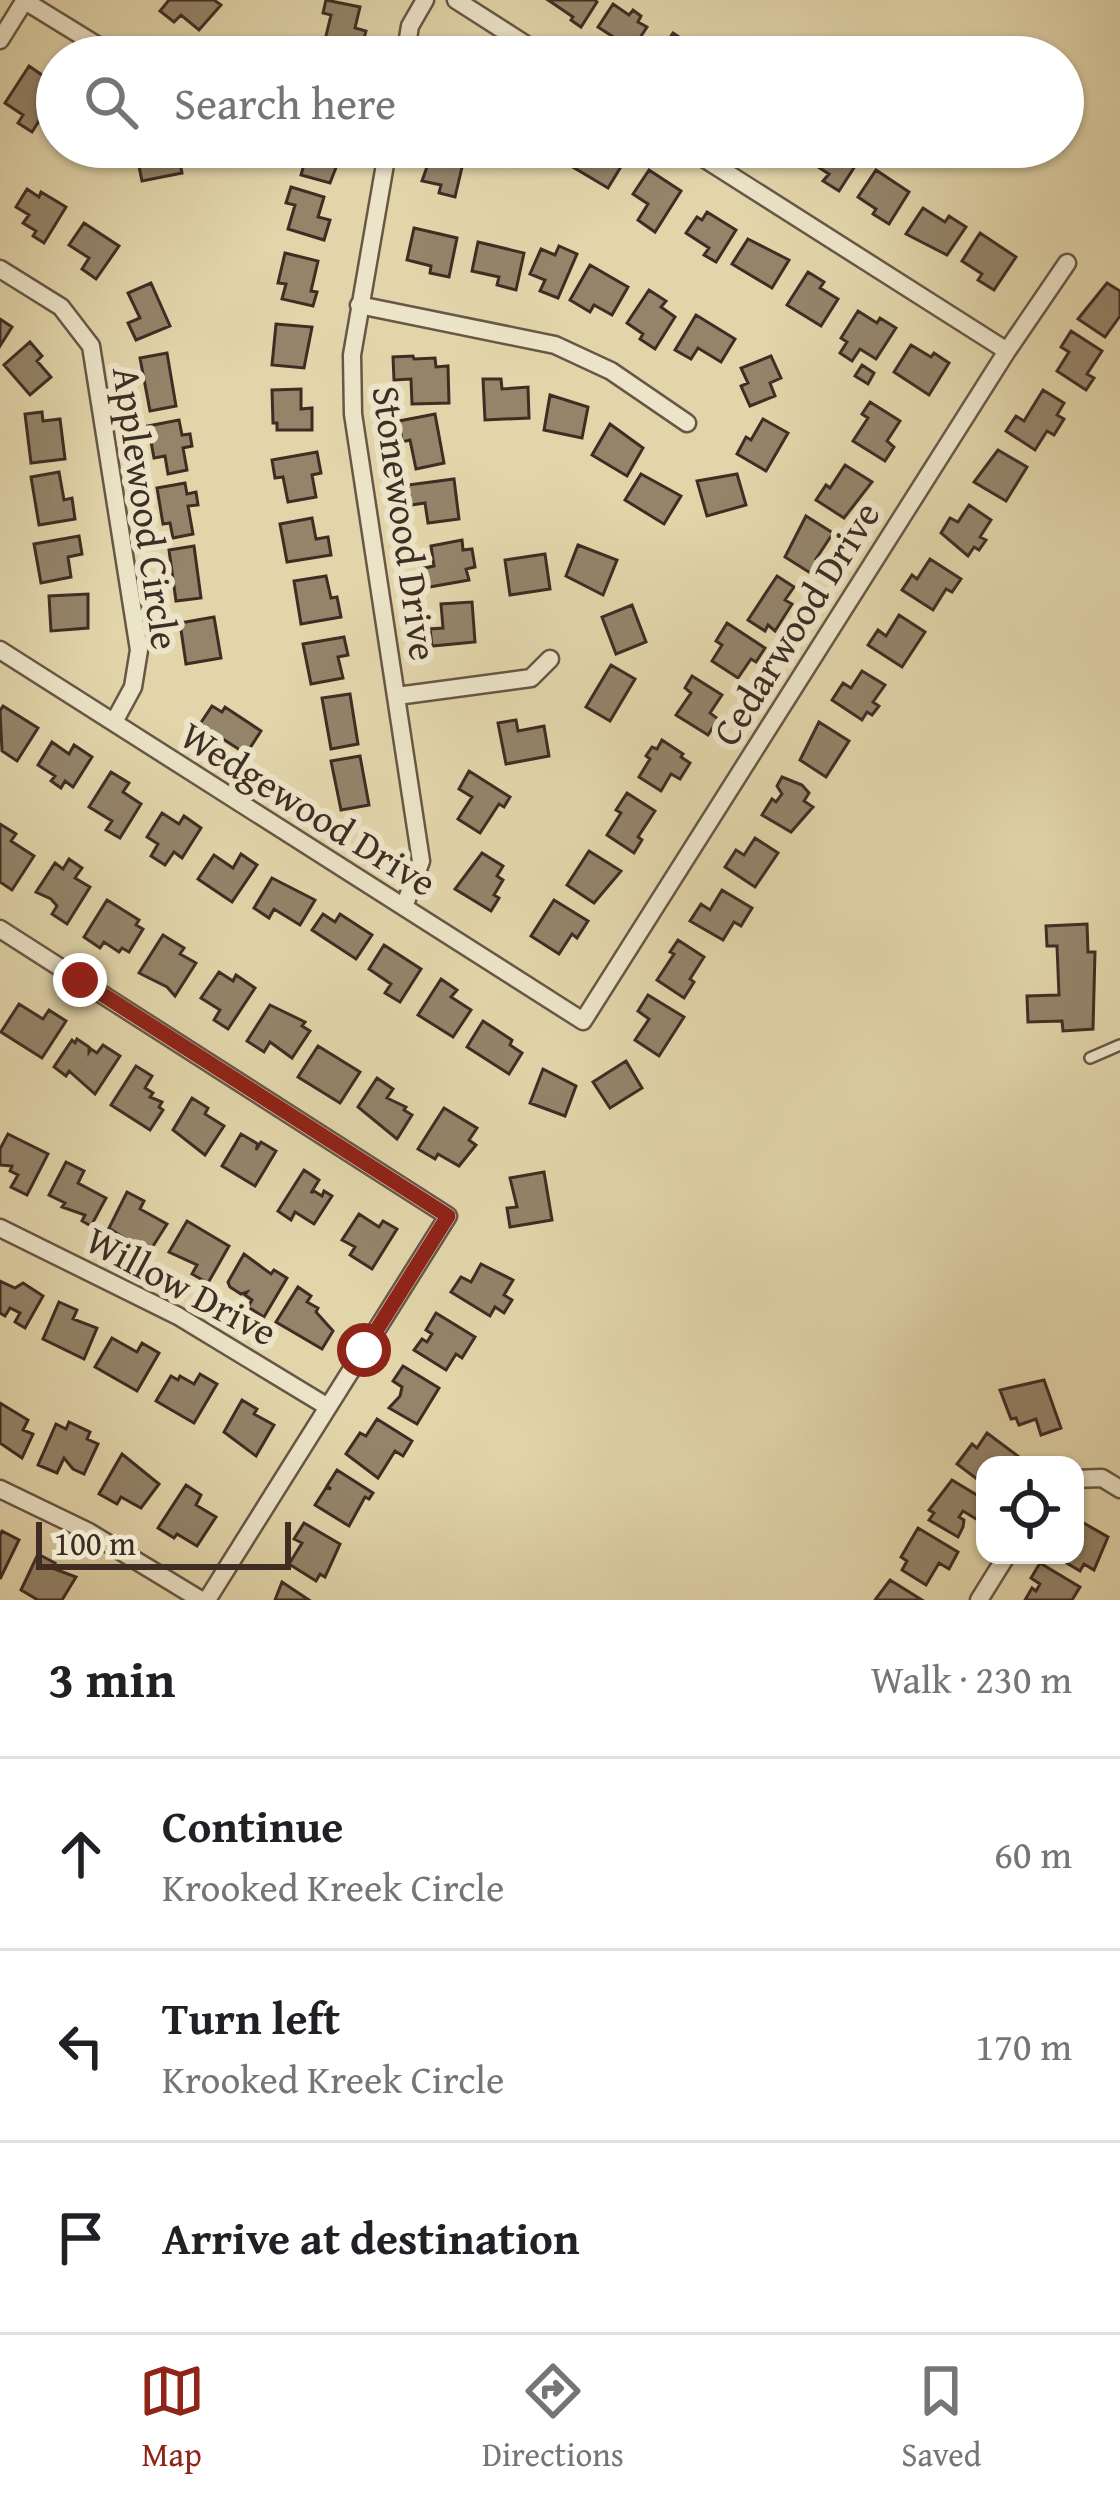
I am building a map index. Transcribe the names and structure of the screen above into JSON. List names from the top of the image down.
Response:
{
  "streets": {
    "street": [
      "Applewood Circle",
      "Stonewood Drive",
      "Cedarwood Drive",
      "Wedgewood Drive",
      "Willow Drive"
    ]
  },
  "crossings": [
    ["Applewood Circle", "Wedgewood Drive"],
    ["Stonewood Drive", "Wedgewood Drive"],
    ["Cedarwood Drive", "Wedgewood Drive"]
  ],
  "scale_bar": "100 m",
  "page": {
    "search": "Search here",
    "scale": "100 m",
    "heading": ["3 min", "Walk · 230 m"],
    "list": [
      ["Continue", "Krooked Kreek Circle", "60 m"],
      ["Turn left", "Krooked Kreek Circle", "170 m"],
      "Arrive at destination"
    ],
    "nav": ["Map", "Directions", "Saved"]
  }
}
